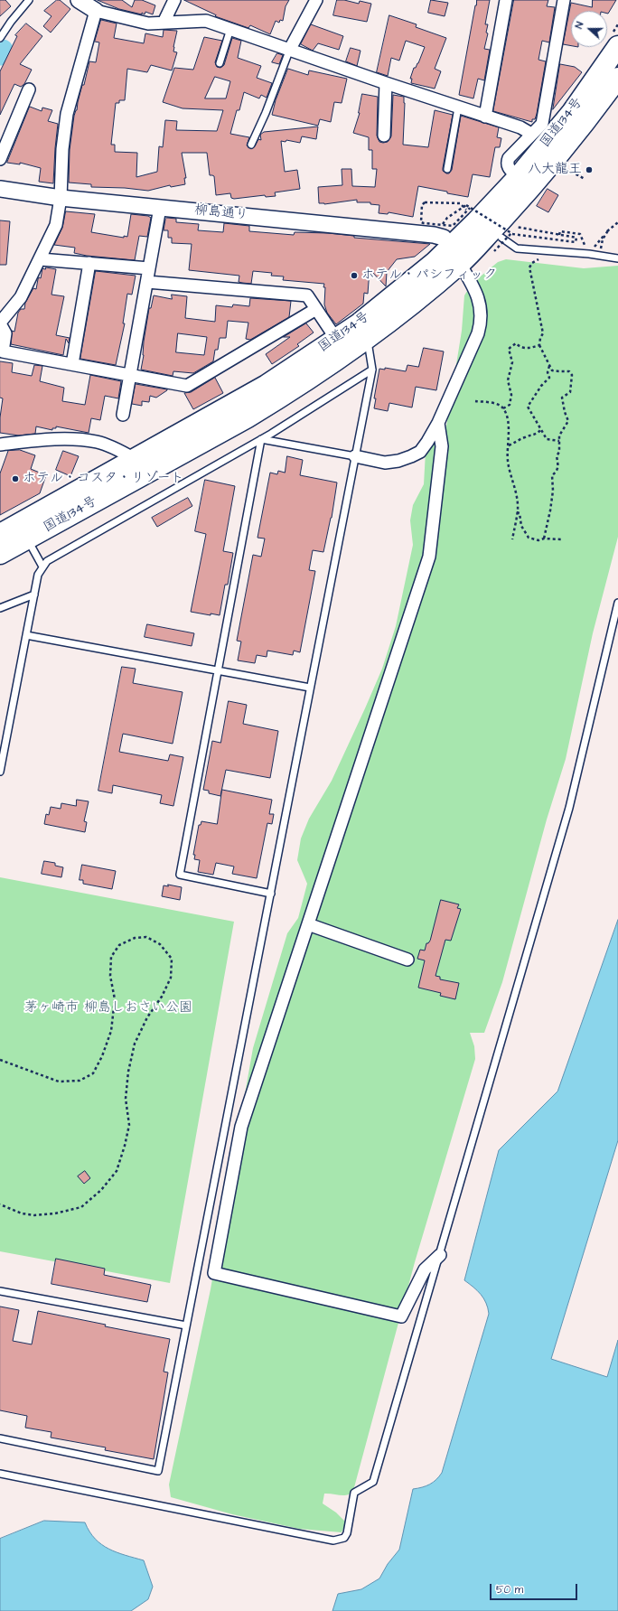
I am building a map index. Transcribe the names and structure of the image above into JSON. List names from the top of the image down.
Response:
{
  "streets": {
    "highway": ["国道134号"],
    "street": ["柳島通り"]
  },
  "crossings": [
    ["国道134号", "柳島通り"]
  ],
  "parks": ["茅ヶ崎市 柳島しおさい公園"],
  "places": ["八大龍王", "ホテル・パシフィック", "ホテル・コスタ・リゾート"],
  "scale_bar": "50 m",
  "north": "left"
}
